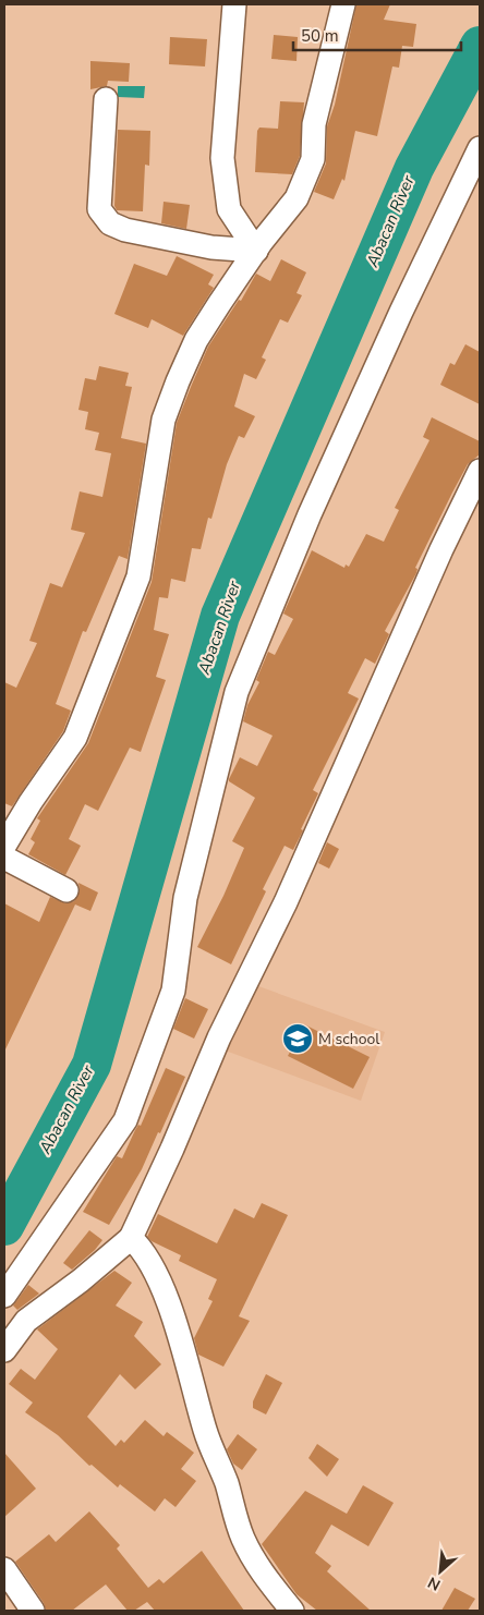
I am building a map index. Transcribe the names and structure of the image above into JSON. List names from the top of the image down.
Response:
{
  "water": ["Abacan River"],
  "places": {
    "school or university": ["M school"]
  },
  "scale_bar": "50 m",
  "north": "bottom left"
}
